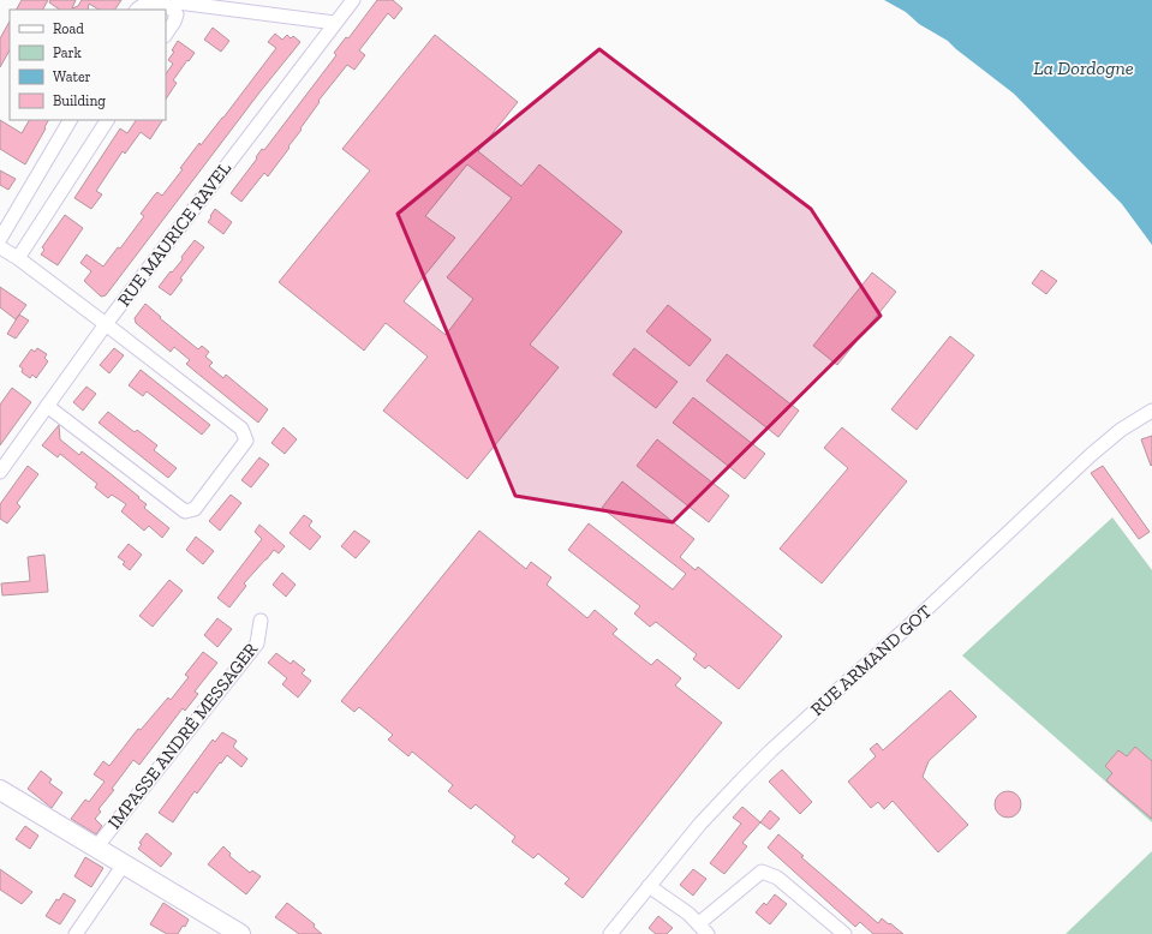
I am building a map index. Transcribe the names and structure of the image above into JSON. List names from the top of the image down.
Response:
{
  "streets": {
    "street": ["RUE MAURICE RAVEL", "RUE ARMAND GOT", "IMPASSE ANDRÉ MESSAGER"]
  },
  "water": ["La Dordogne"],
  "legend": [
    "Road",
    "Park",
    "Water",
    "Building"
  ]
}
